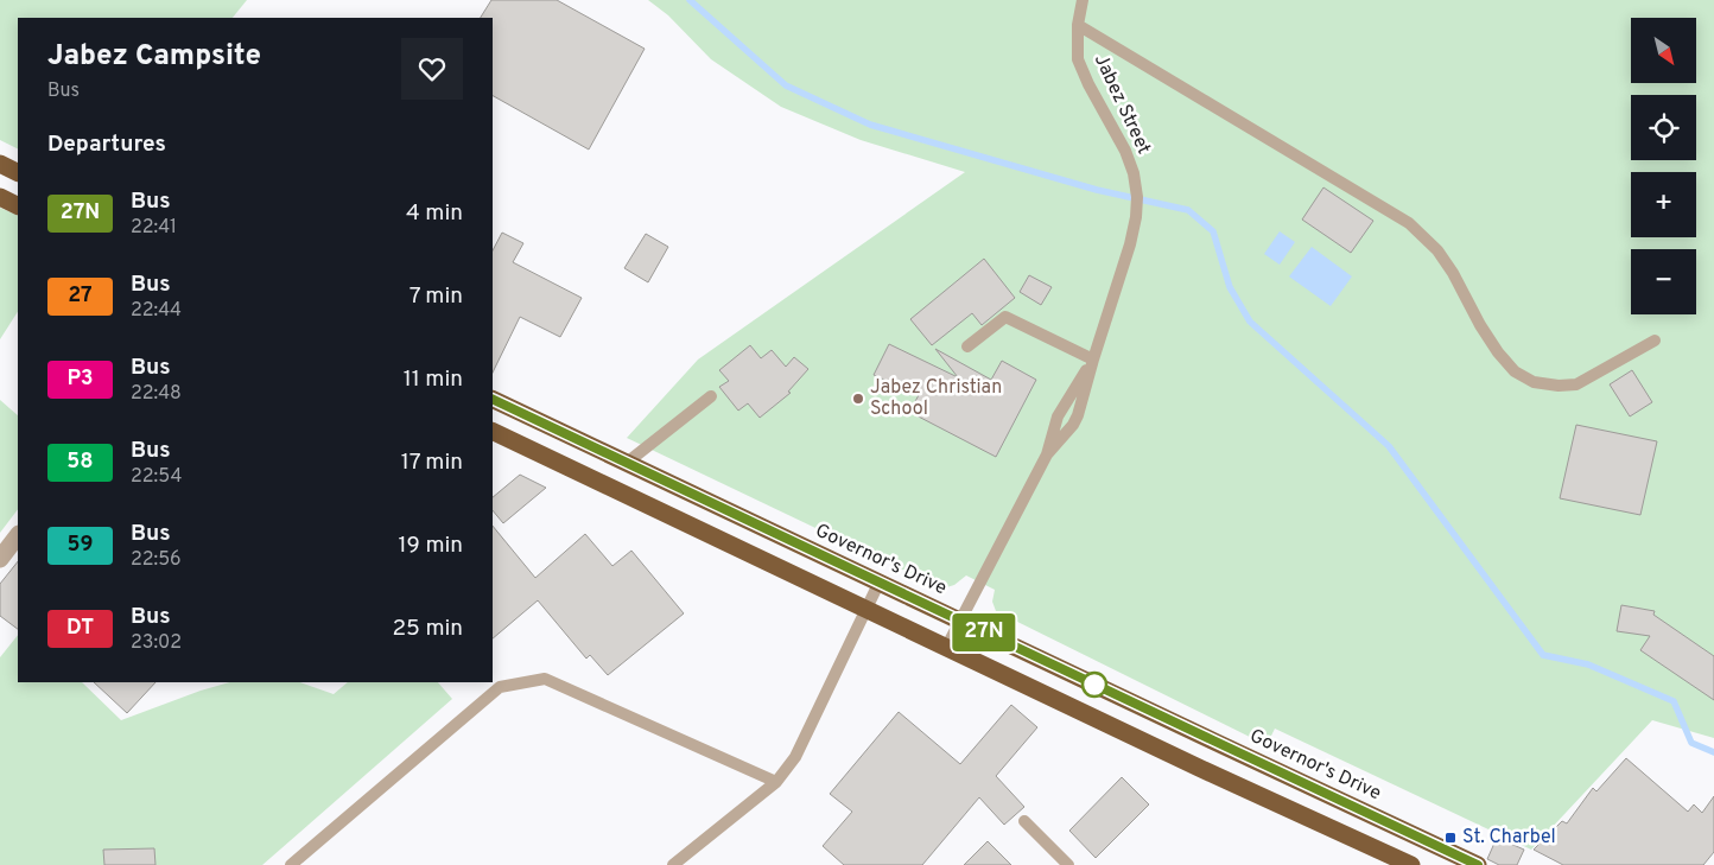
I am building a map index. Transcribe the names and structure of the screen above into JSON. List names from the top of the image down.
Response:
{
  "streets": {
    "highway": ["Governor's Drive"],
    "lane": ["Jabez Street"]
  },
  "crossings": [
    ["Jabez Street", "Governor's Drive"]
  ],
  "places": {
    "other": ["Jabez Christian School"],
    "transit": ["St. Charbel"]
  },
  "lines": ["bus line 27N"],
  "north": "bottom right",
  "page": {
    "on_map": "27N",
    "map_buttons": ["+", "−"],
    "heading": [
      ["Jabez Campsite", "Bus"],
      "Departures"
    ],
    "list": [
      {
        "mark": "27N",
        "name": "Bus",
        "note": "22:41",
        "value": "4 min"
      },
      {
        "mark": "27",
        "name": "Bus",
        "note": "22:44",
        "value": "7 min"
      },
      {
        "mark": "P3",
        "name": "Bus",
        "note": "22:48",
        "value": "11 min"
      },
      {
        "mark": "58",
        "name": "Bus",
        "note": "22:54",
        "value": "17 min"
      },
      {
        "mark": "59",
        "name": "Bus",
        "note": "22:56",
        "value": "19 min"
      },
      {
        "mark": "DT",
        "name": "Bus",
        "note": "23:02",
        "value": "25 min"
      }
    ]
  }
}
